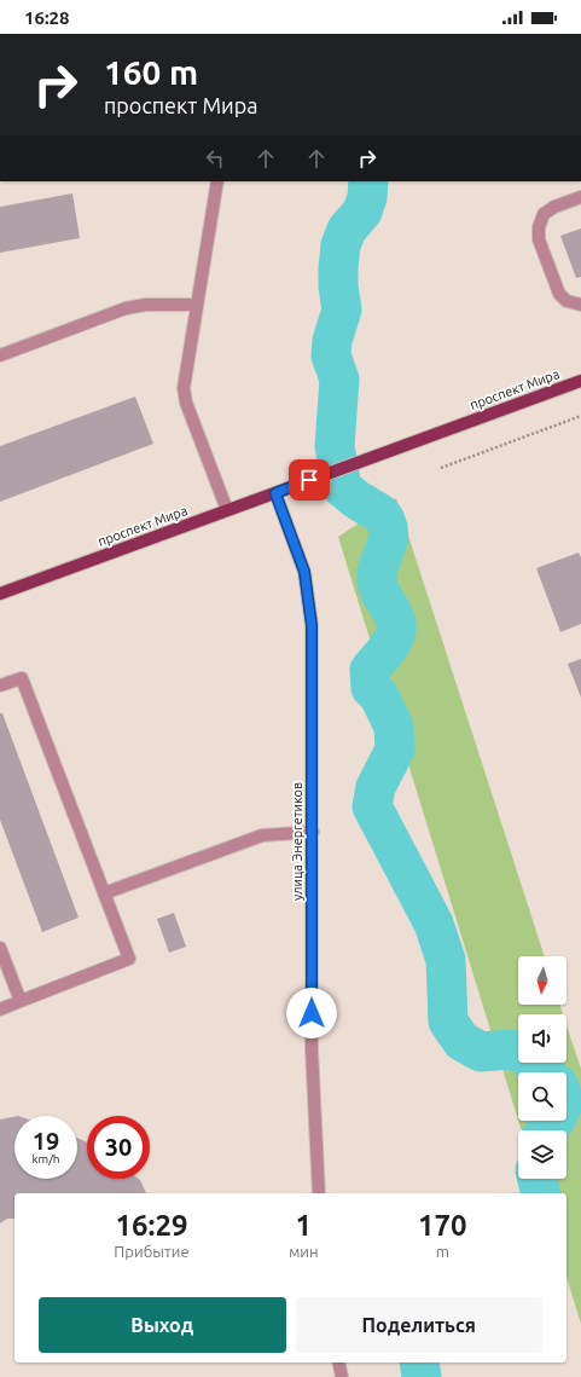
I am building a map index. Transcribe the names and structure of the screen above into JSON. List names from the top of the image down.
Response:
{
  "streets": {
    "main road": ["проспект Мира"],
    "street": ["улица Энергетиков"]
  },
  "crossings": [
    ["проспект Мира", "улица Энергетиков"]
  ],
  "north": "bottom",
  "page": {
    "status": "16:28",
    "turn": ["160 m", "проспект Мира"],
    "speed": "19 km/h",
    "limit": "30",
    "eta": [
      "16:29",
      "Прибытие",
      "1",
      "мин",
      "170",
      "m"
    ],
    "buttons": ["Выход", "Поделиться"]
  }
}
